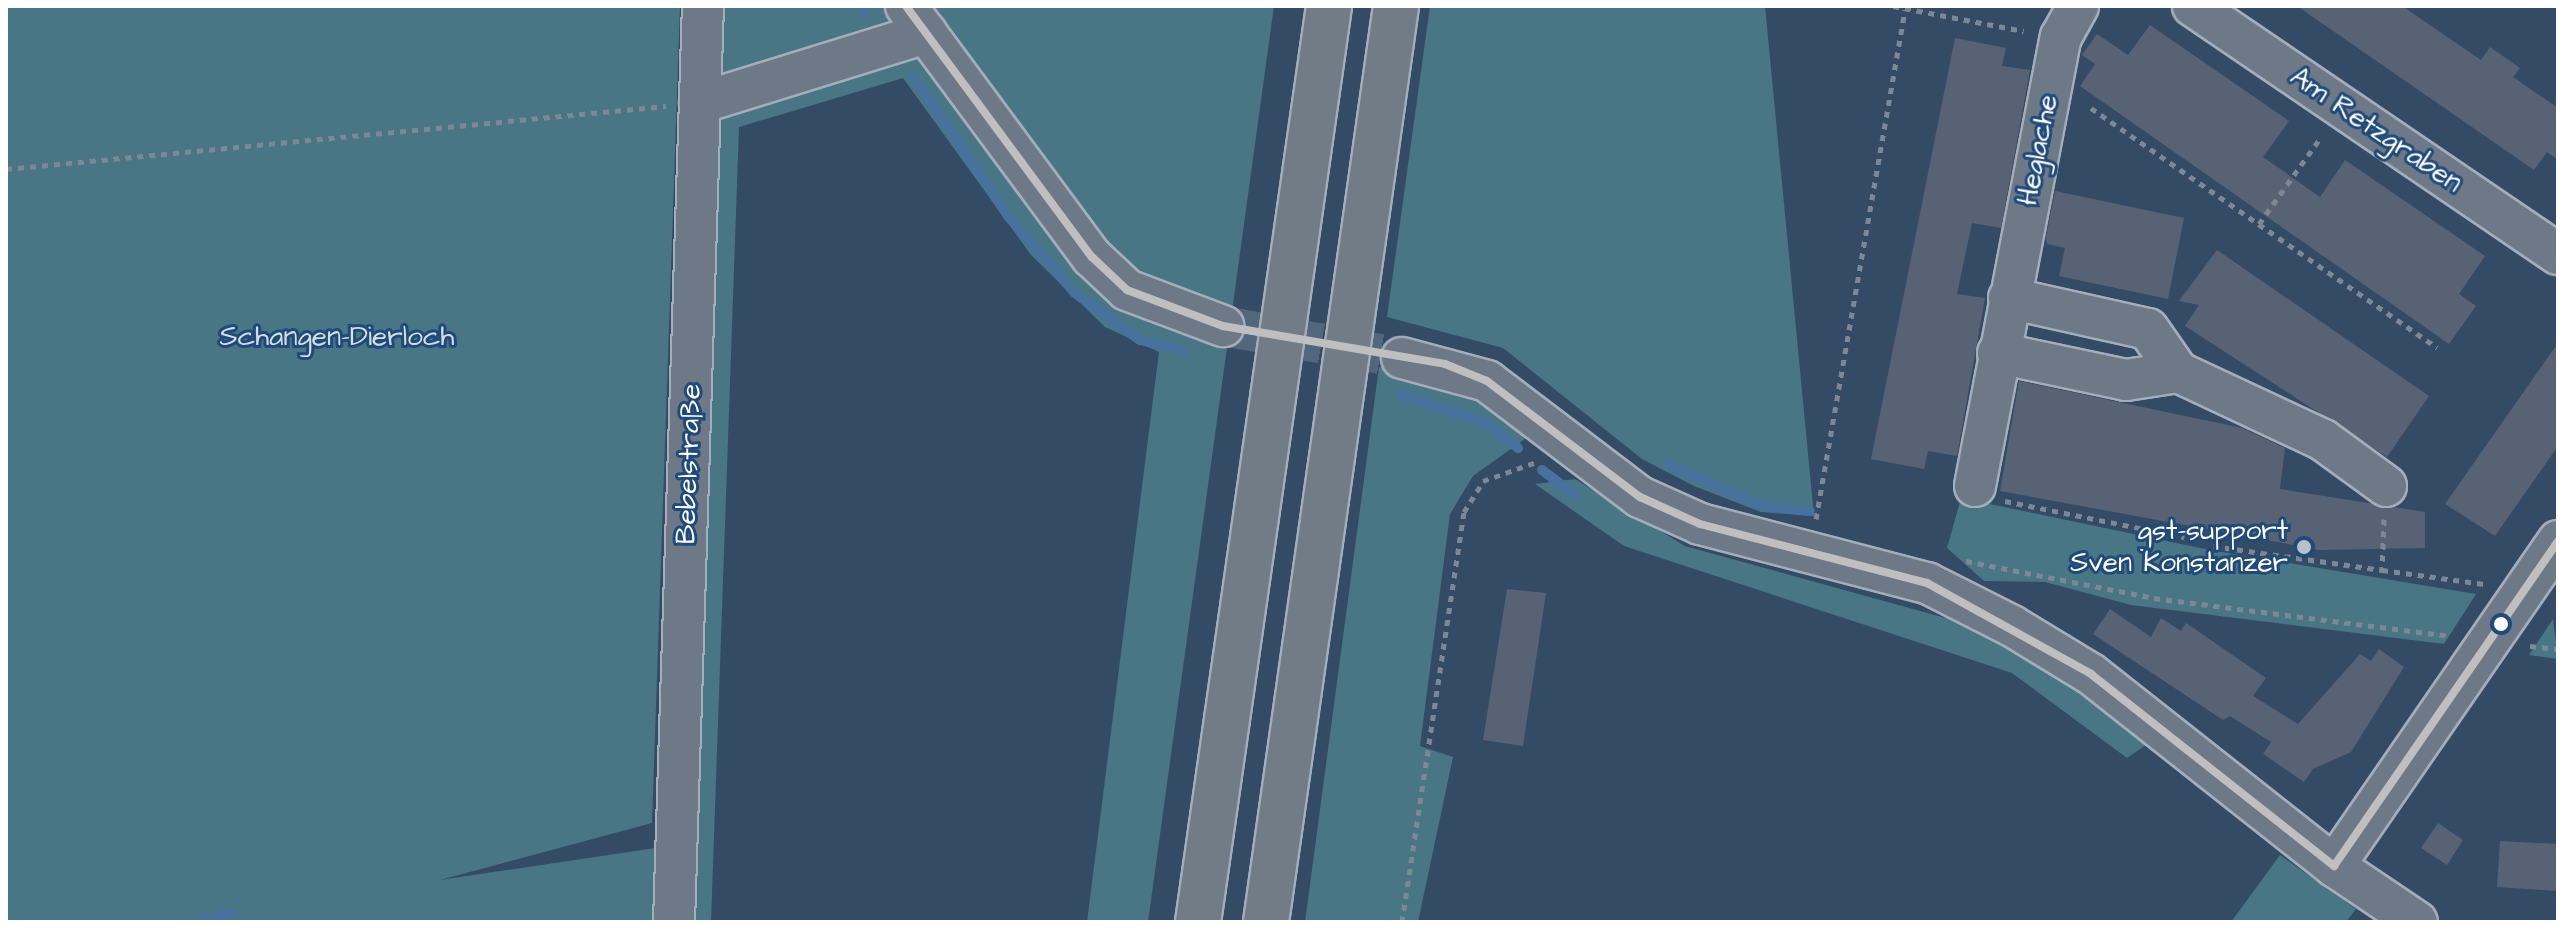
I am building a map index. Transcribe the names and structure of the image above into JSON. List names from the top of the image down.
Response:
{
  "streets": {
    "street": ["Am Retzgraben", "Heglache", "Bebelstraße"]
  },
  "parks": ["Schangen-Dierloch"],
  "places": ["gst-support Sven Konstanzer"]
}
